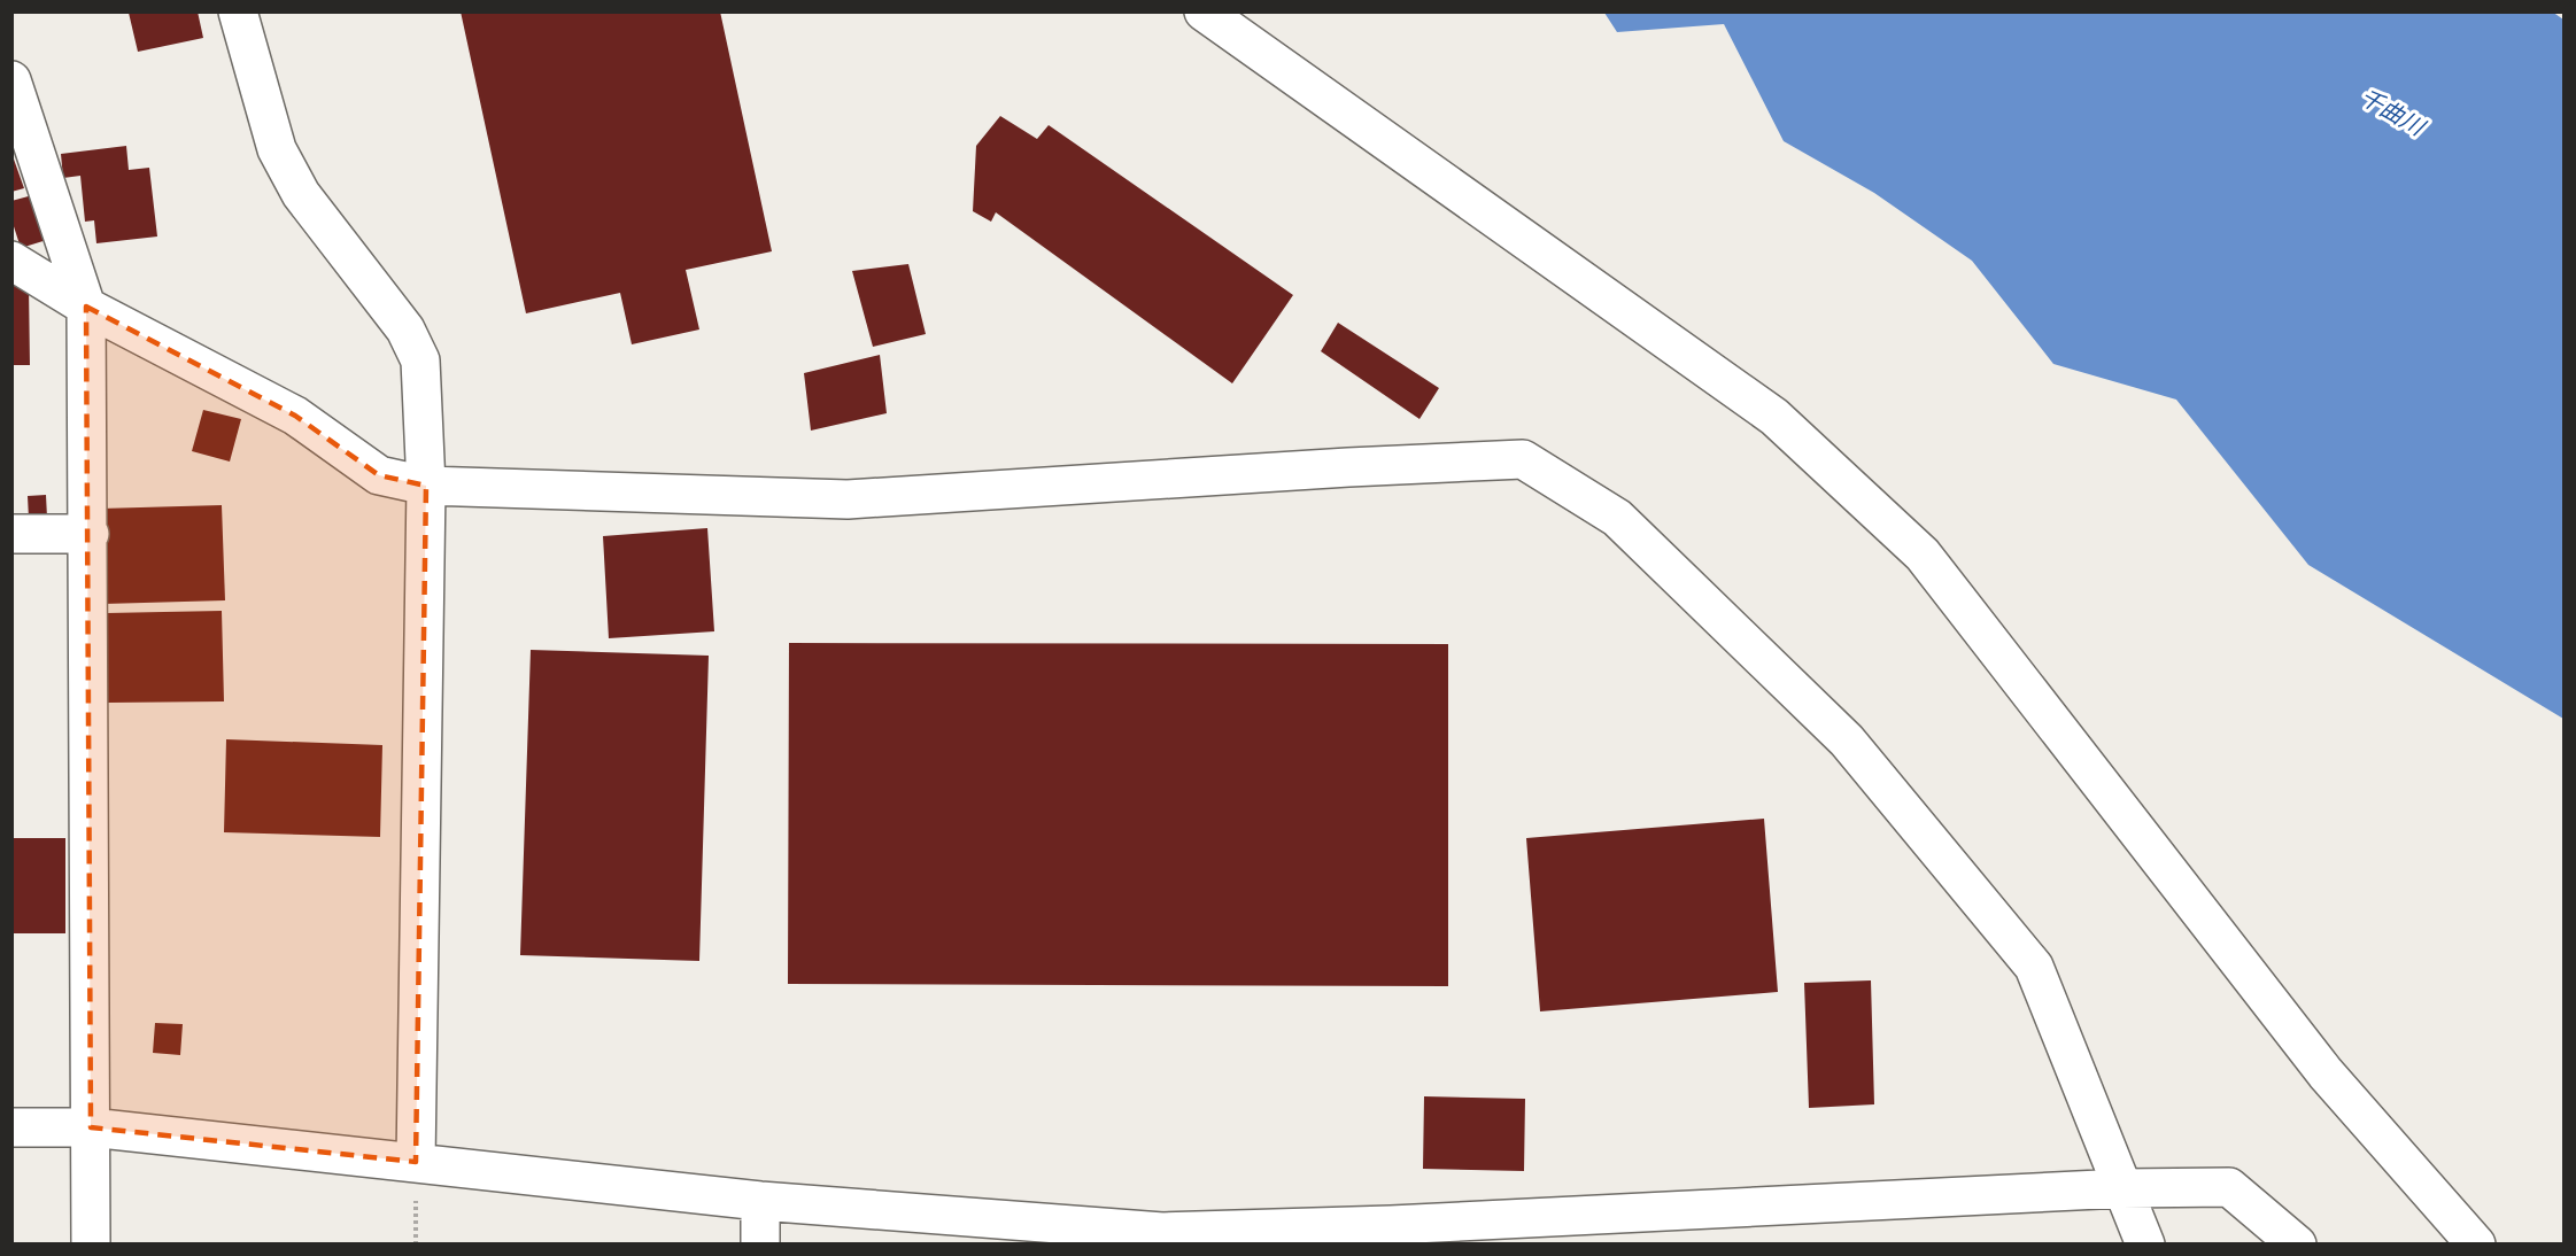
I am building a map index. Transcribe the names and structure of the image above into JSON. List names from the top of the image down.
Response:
{
  "water": ["千曲川"]
}
